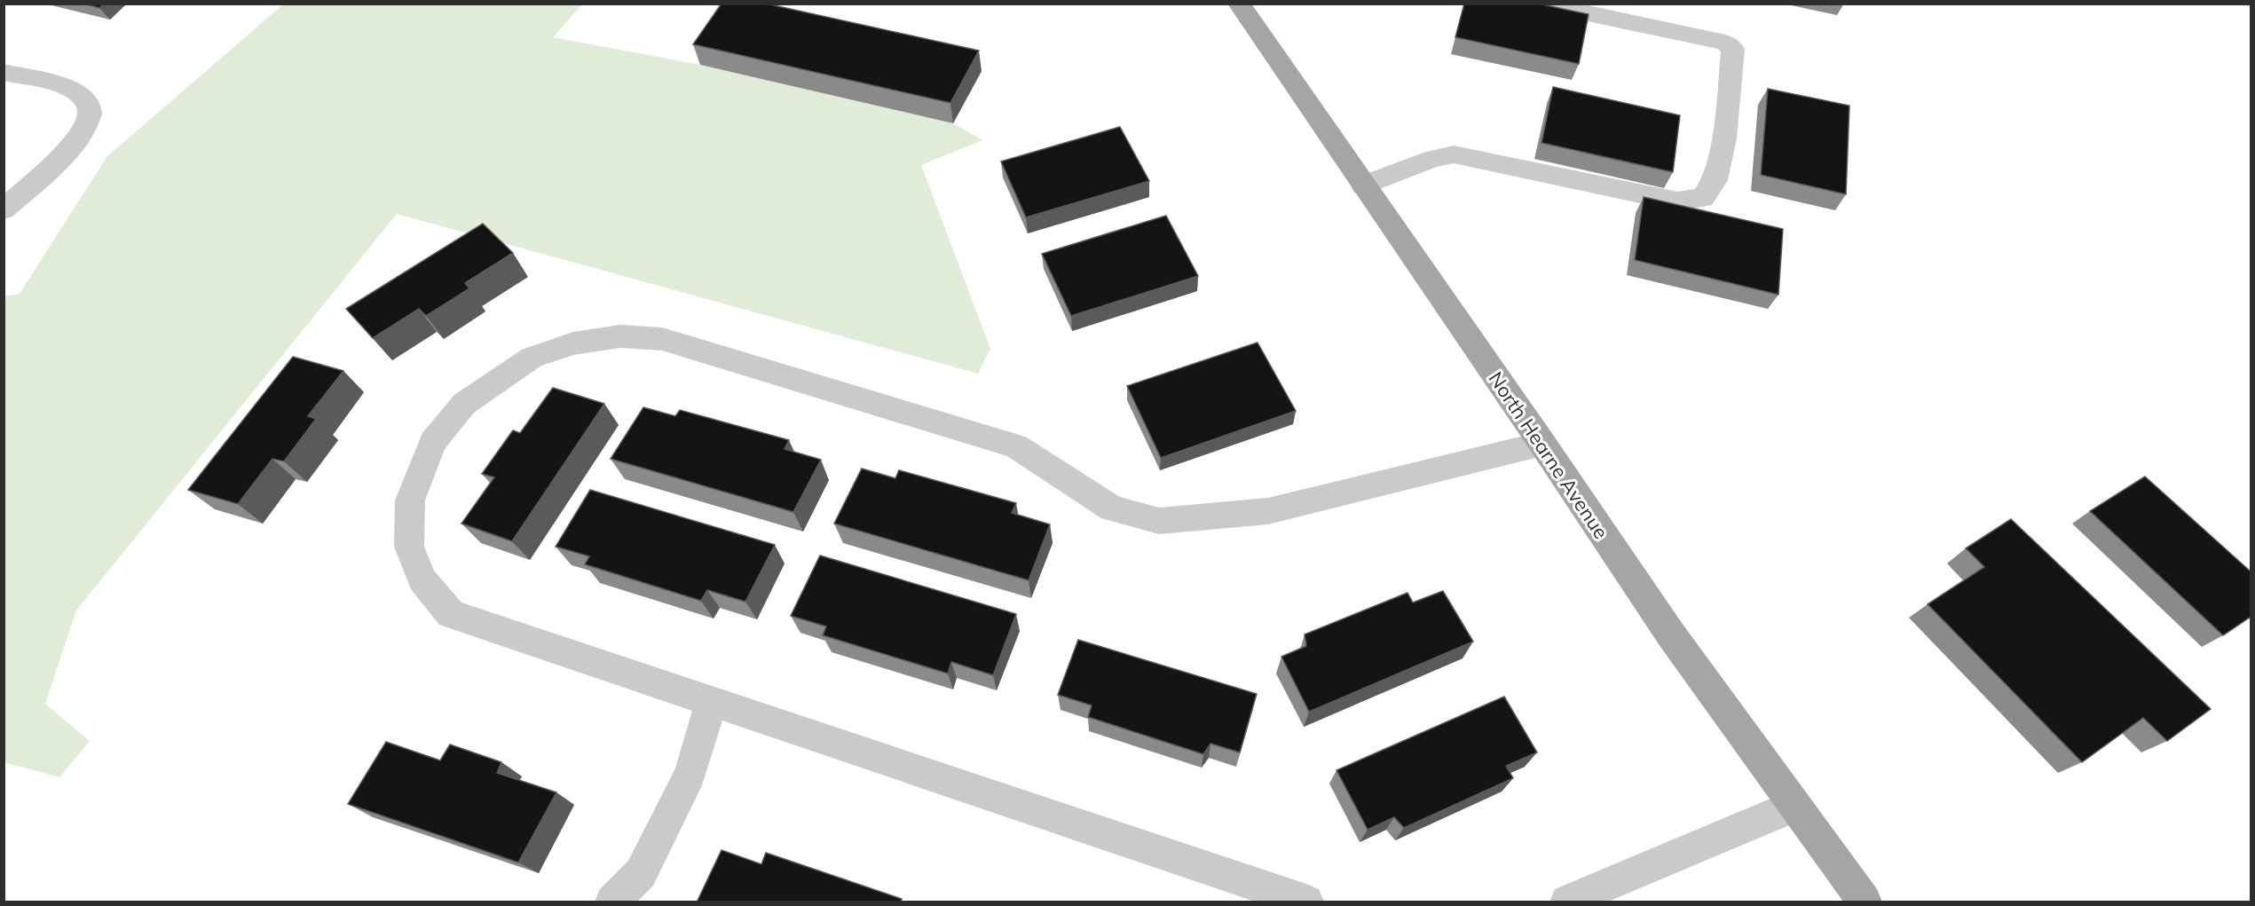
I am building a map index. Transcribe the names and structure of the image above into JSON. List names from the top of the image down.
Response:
{
  "streets": {
    "main road": ["North Hearne Avenue"]
  }
}
